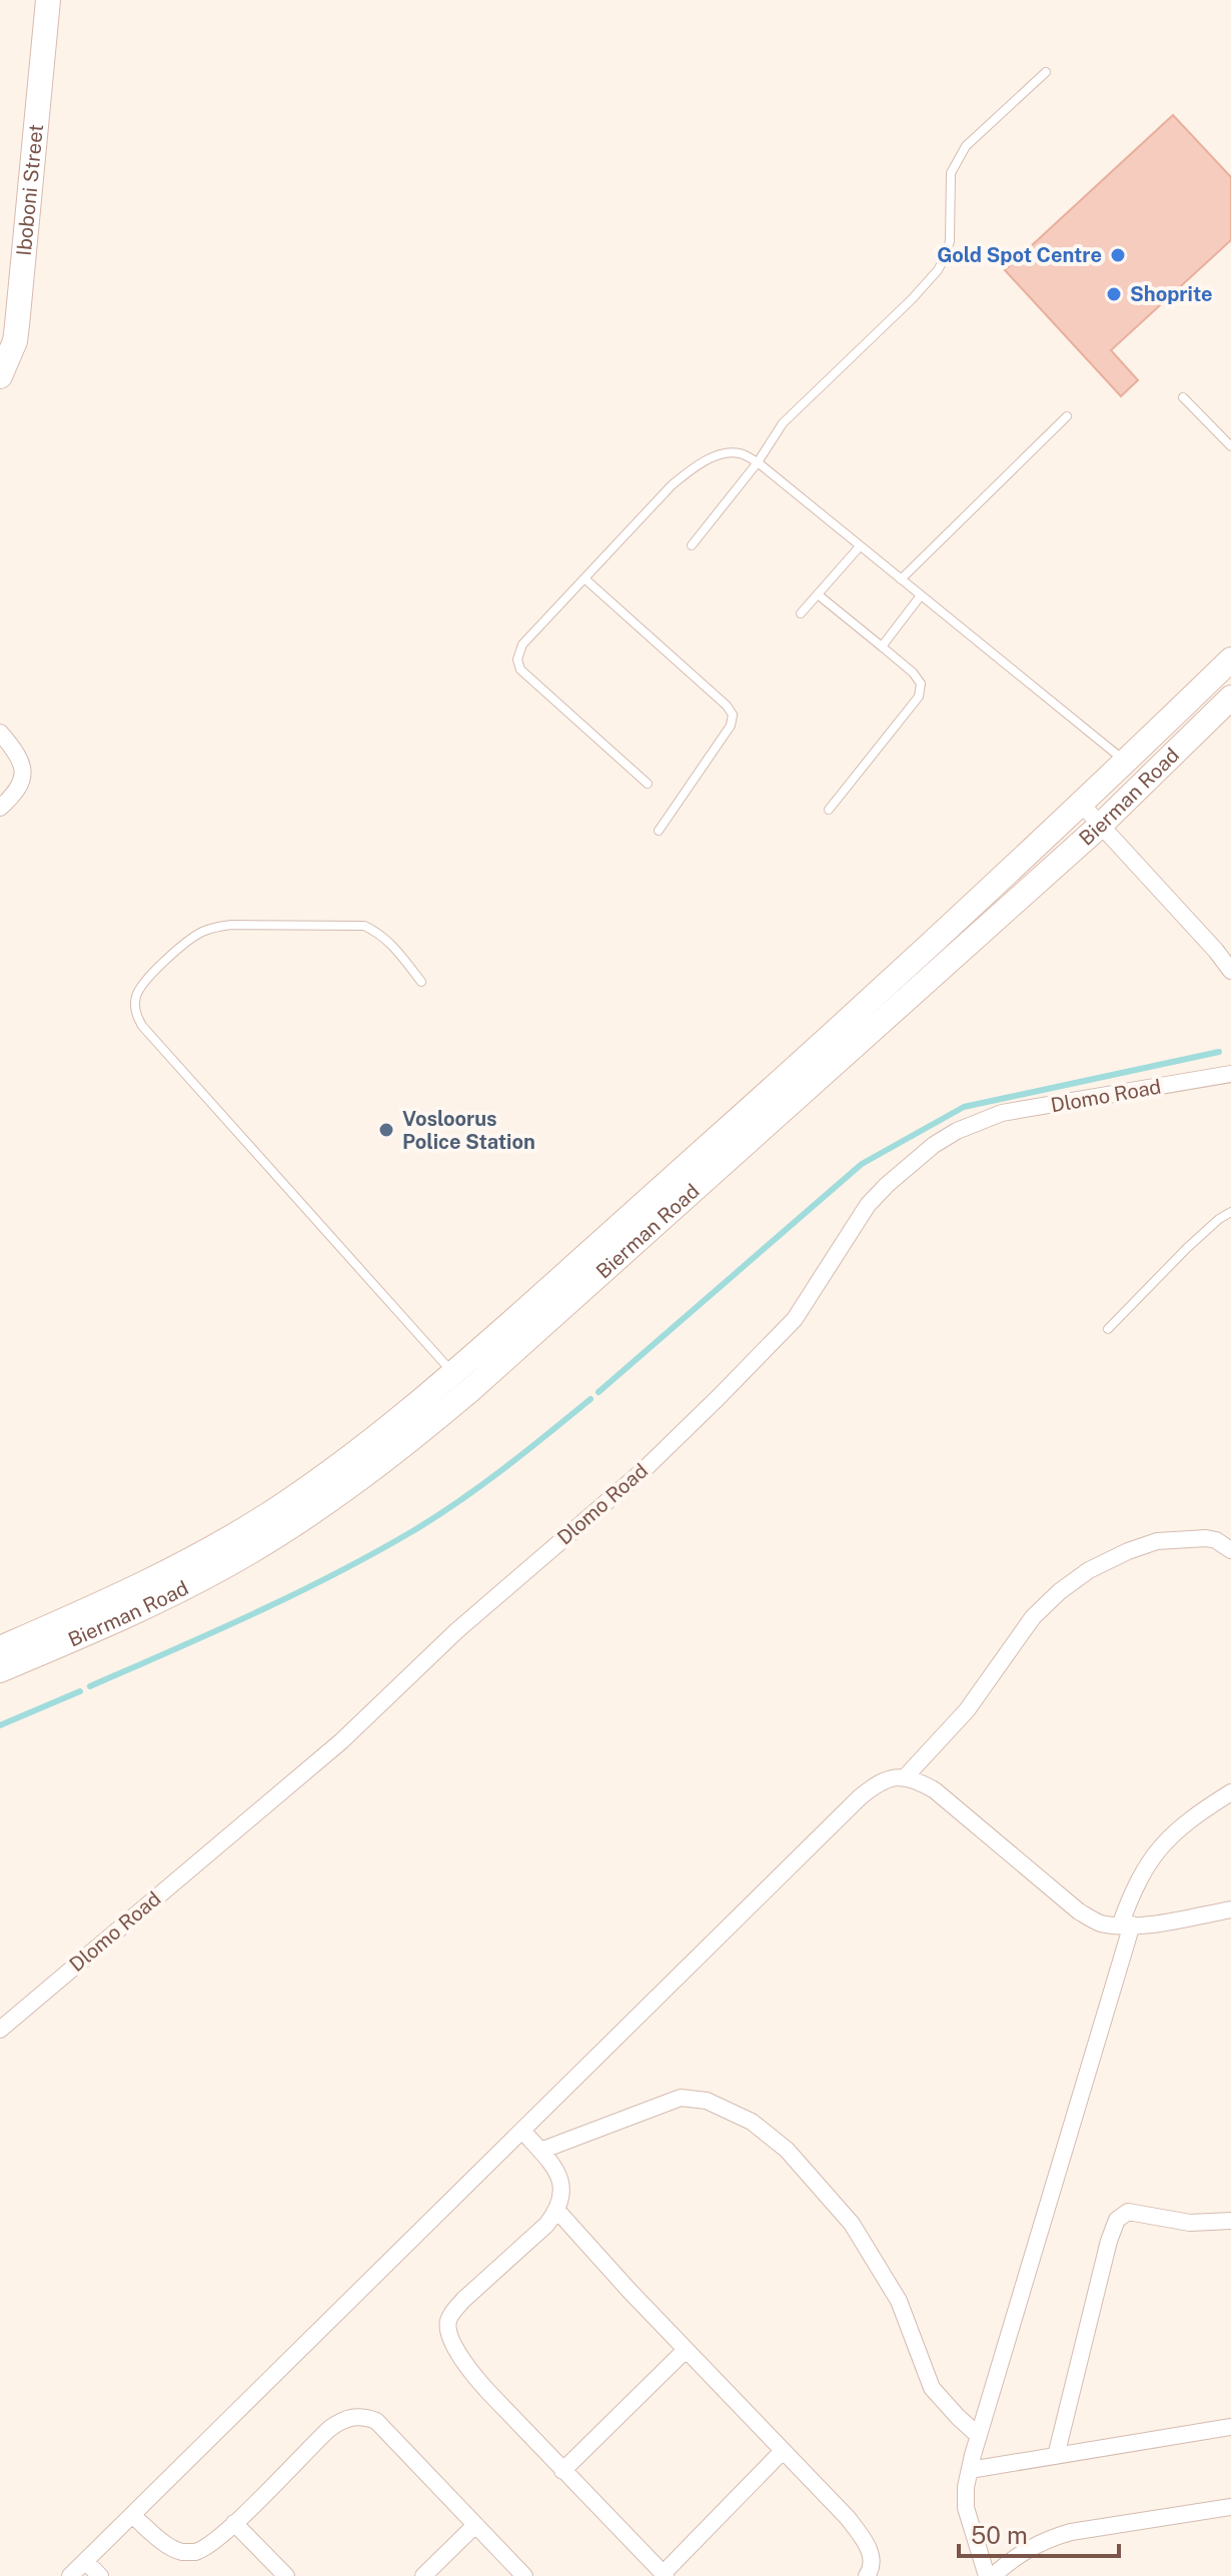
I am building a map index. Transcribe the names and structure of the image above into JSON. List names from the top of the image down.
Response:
{
  "streets": {
    "main road": ["Iboboni Street", "Bierman Road"],
    "street": ["Dlomo Road"]
  },
  "places": ["Gold Spot Centre", "Shoprite", "Vosloorus Police Station"],
  "scale_bar": "50 m"
}
